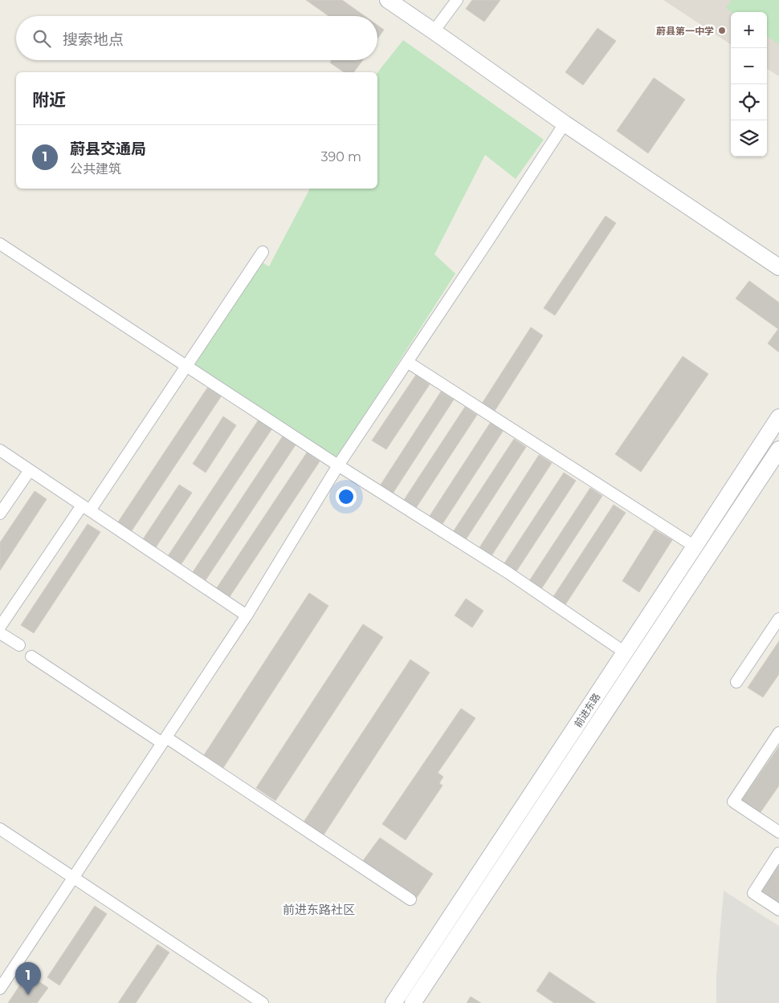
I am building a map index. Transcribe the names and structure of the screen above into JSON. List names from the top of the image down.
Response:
{
  "streets": {
    "main road": ["前进东路"]
  },
  "districts": ["前进东路社区"],
  "places": ["蔚县第一中学"],
  "page": {
    "map_buttons": ["+", "−"],
    "search": "搜索地点",
    "heading": "附近",
    "list": [
      {
        "mark": "1",
        "name": "蔚县交通局",
        "note": "公共建筑",
        "value": "390 m"
      }
    ],
    "pins": "1"
  }
}
